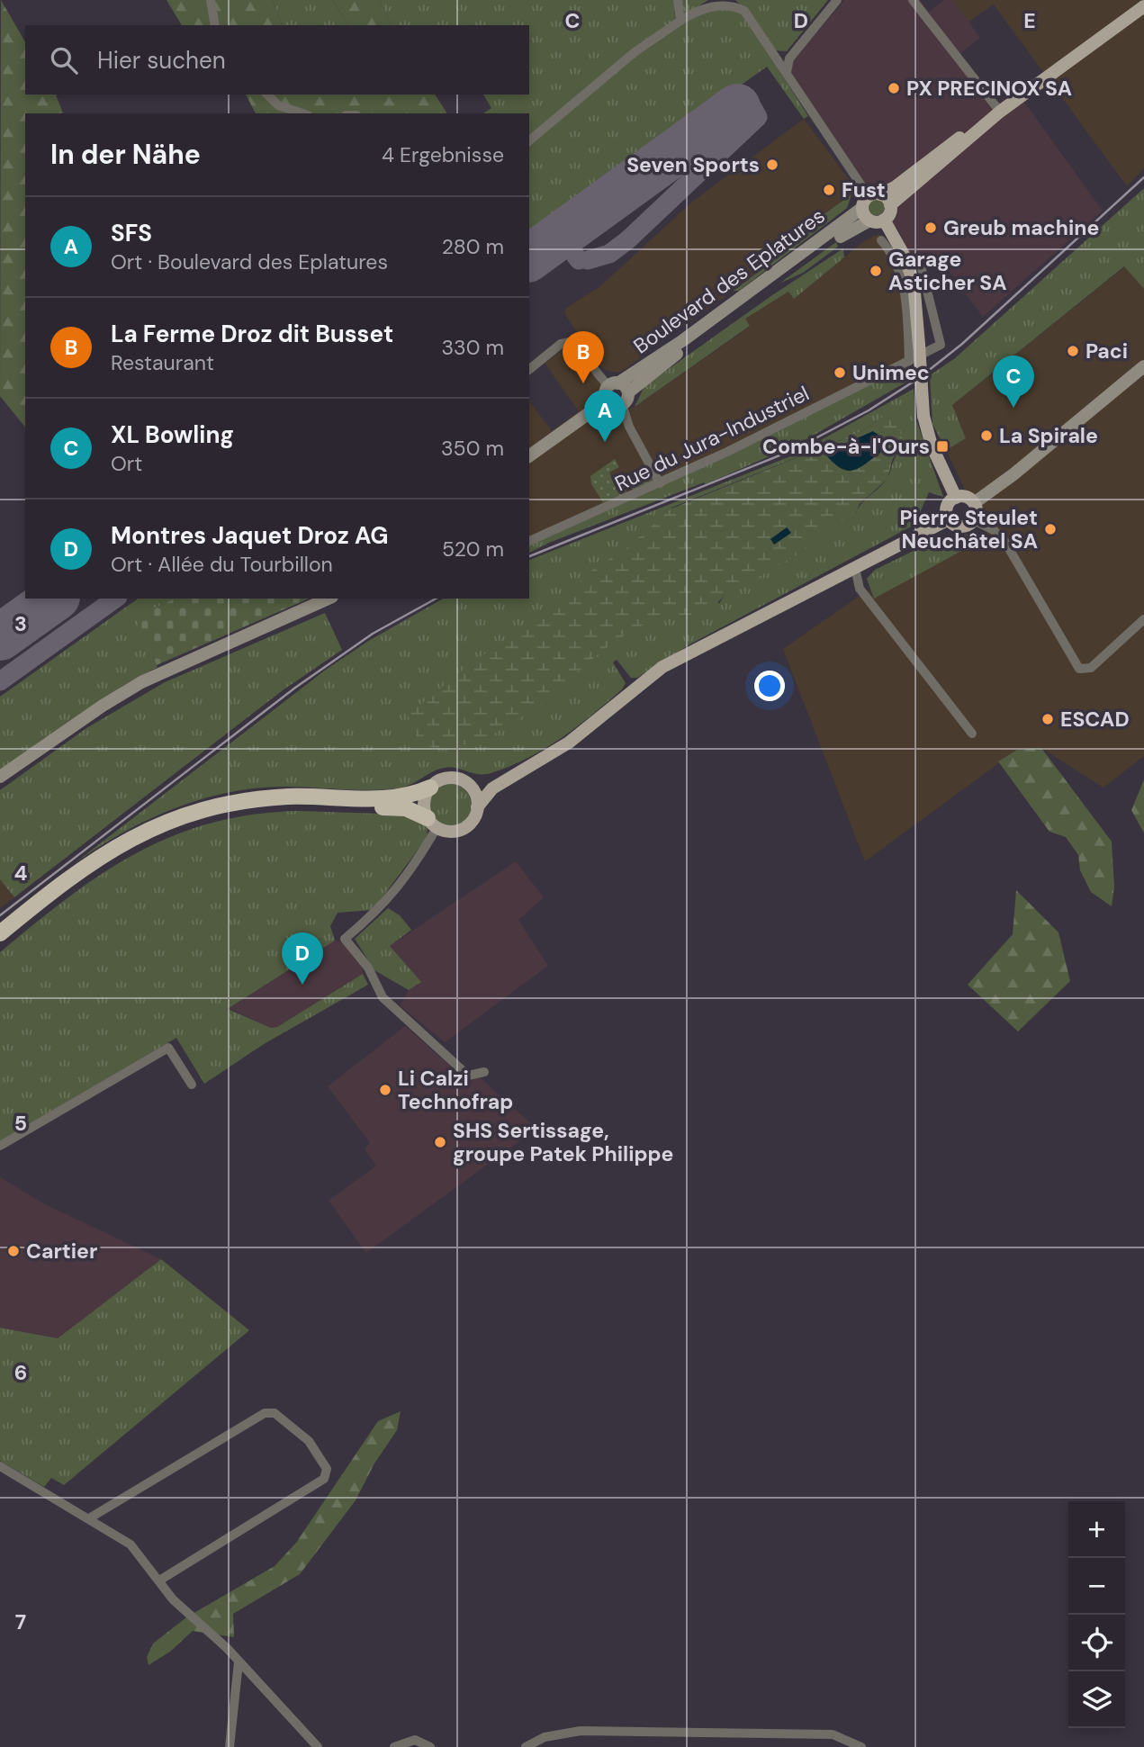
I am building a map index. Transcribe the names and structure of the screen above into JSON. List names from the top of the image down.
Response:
{
  "streets": {
    "main road": ["Boulevard des Eplatures"],
    "street": ["Rue du Jura-Industriel"]
  },
  "places": {
    "other": [
      "PX PRECINOX SA",
      "Seven Sports",
      "Fust",
      "Greub machine",
      "Garage Asticher SA",
      "Paci",
      "Unimec",
      "La Spirale",
      "Pierre Steulet Neuchâtel SA",
      "ESCAD",
      "Li Calzi Technofrap",
      "SHS Sertissage, groupe Patek Philippe",
      "Cartier"
    ],
    "transit": ["Combe-à-l'Ours"]
  },
  "page": {
    "search": "Hier suchen",
    "heading": ["In der Nähe", "4 Ergebnisse"],
    "list": [
      {
        "mark": "A",
        "name": "SFS",
        "note": "Ort · Boulevard des Eplatures",
        "value": "280 m"
      },
      {
        "mark": "B",
        "name": "La Ferme Droz dit Busset",
        "note": "Restaurant",
        "value": "330 m"
      },
      {
        "mark": "C",
        "name": "XL Bowling",
        "note": "Ort",
        "value": "350 m"
      },
      {
        "mark": "D",
        "name": "Montres Jaquet Droz AG",
        "note": "Ort · Allée du Tourbillon",
        "value": "520 m"
      }
    ],
    "pins": [
      "B",
      "C",
      "A",
      "D"
    ],
    "map_buttons": ["+", "−"]
  },
  "grid": {
    "columns": ["C", "D", "E"],
    "rows": [
      "3",
      "4",
      "5",
      "6",
      "7"
    ]
  }
}
